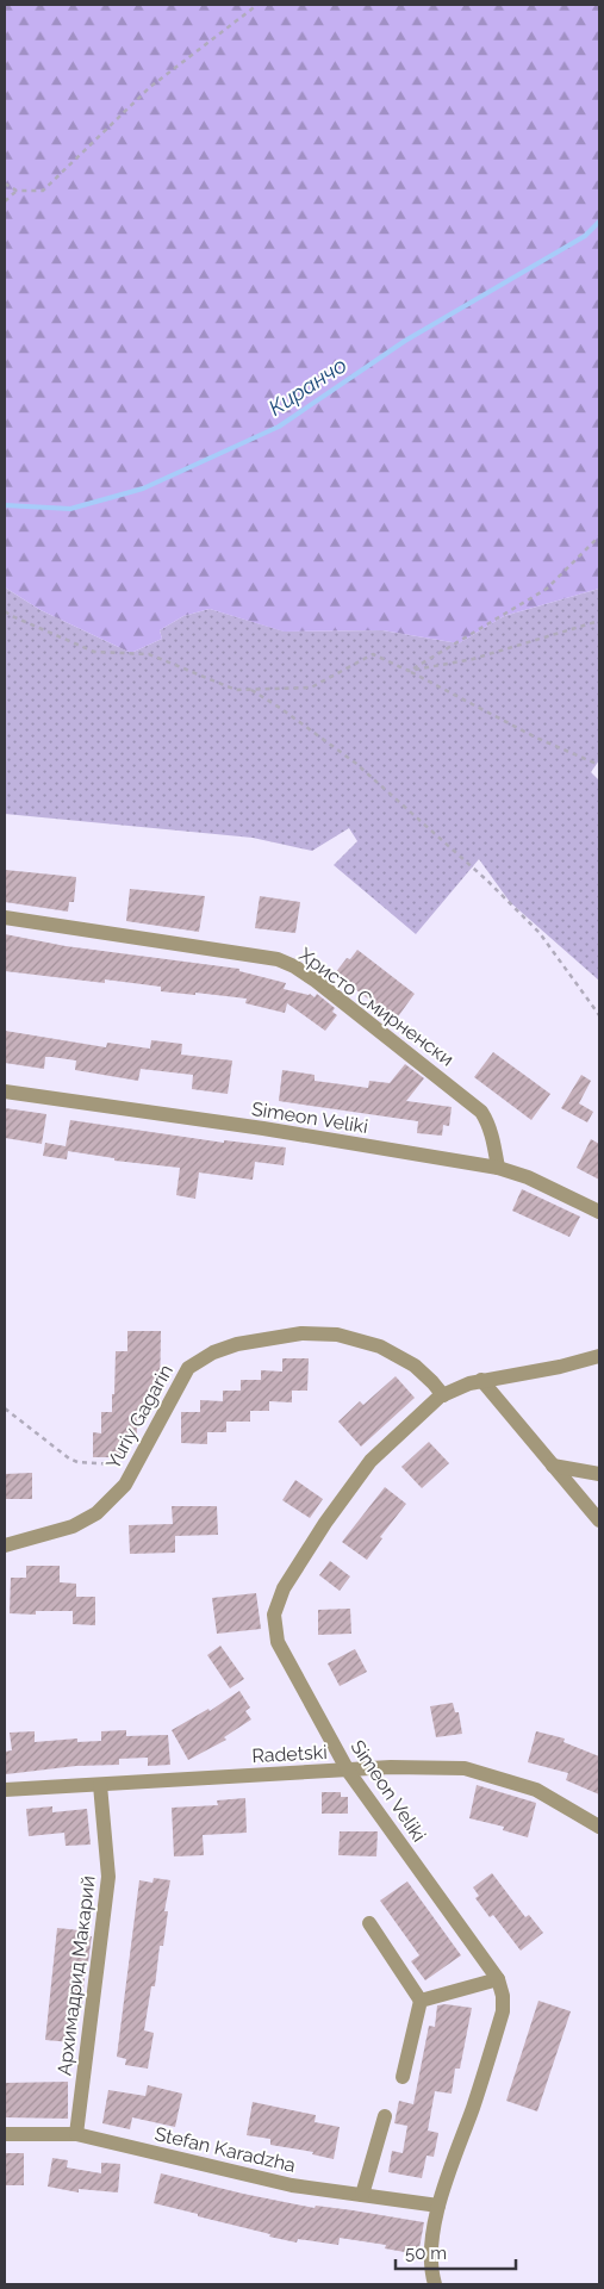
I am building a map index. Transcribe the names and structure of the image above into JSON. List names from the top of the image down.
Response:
{
  "streets": {
    "street": [
      "Христо Смирненски",
      "Simeon Veliki",
      "Yuriy Gagarin",
      "Radetski",
      "Архимадрид Макарий",
      "Stefan Karadzha"
    ]
  },
  "crossings": [
    ["Христо Смирненски", "Simeon Veliki"],
    ["Simeon Veliki", "Yuriy Gagarin"],
    ["Simeon Veliki", "Radetski"],
    ["Simeon Veliki", "Stefan Karadzha"],
    ["Radetski", "Архимадрид Макарий"],
    ["Архимадрид Макарий", "Stefan Karadzha"]
  ],
  "water": ["Киранчо"],
  "scale_bar": "50 m"
}
